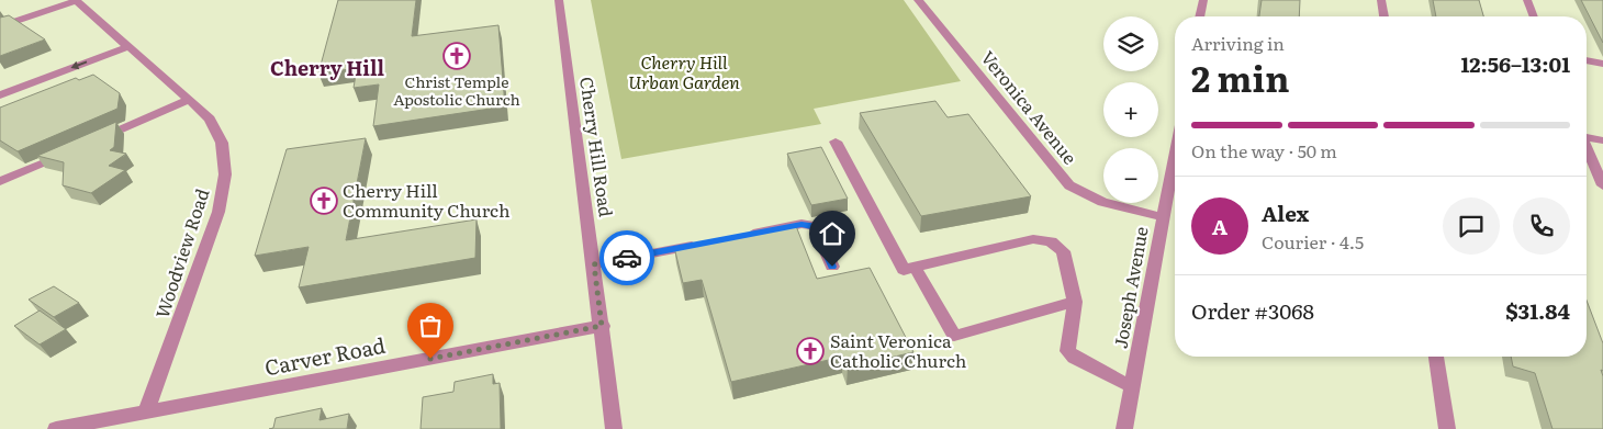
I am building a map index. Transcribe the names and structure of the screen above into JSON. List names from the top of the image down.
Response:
{
  "streets": {
    "street": [
      "Veronica Avenue",
      "Cherry Hill Road",
      "Woodview Road",
      "Joseph Avenue",
      "Carver Road"
    ]
  },
  "crossings": [
    ["Veronica Avenue", "Joseph Avenue"],
    ["Cherry Hill Road", "Carver Road"],
    ["Woodview Road", "Carver Road"]
  ],
  "districts": ["Cherry Hill"],
  "parks": ["Cherry Hill Urban Garden"],
  "places": {
    "church": ["Christ Temple Apostolic Church", "Cherry Hill Community Church", "Saint Veronica Catholic Church"]
  },
  "page": {
    "map_buttons": ["+", "−"],
    "heading": ["2 min", "Arriving in", "12:56–13:01"],
    "panel": [
      "Alex",
      "Courier · 4.5",
      "Order #3068",
      "$31.84"
    ],
    "bar": "On the way · 50 m",
    "round": "A"
  }
}
